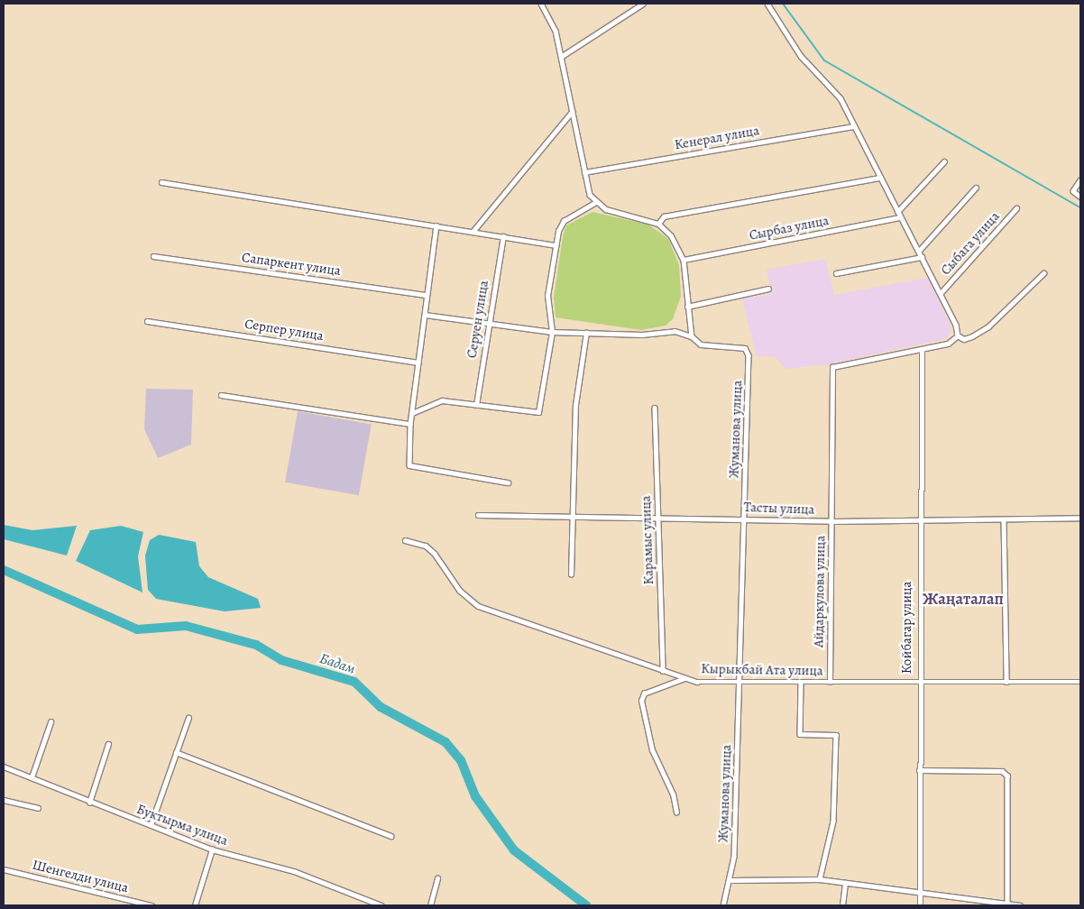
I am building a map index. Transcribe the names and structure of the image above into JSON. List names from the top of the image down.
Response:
{
  "streets": {
    "street": [
      "Кенерал улица",
      "Сырбаз улица",
      "Сыбага улица",
      "Сапаркент улица",
      "Серуен улица",
      "Серпер улица",
      "Жуманова улица",
      "Тасты улица",
      "Карамыс улица",
      "Айдаркулова улица",
      "Койбагар улица",
      "Кырыкбай Ата улица",
      "Буктырма улица",
      "Шенгелди улица"
    ]
  },
  "crossings": [
    ["Жуманова улица", "Тасты улица"],
    ["Жуманова улица", "Кырыкбай Ата улица"],
    ["Тасты улица", "Карамыс улица"],
    ["Тасты улица", "Айдаркулова улица"],
    ["Тасты улица", "Койбагар улица"],
    ["Карамыс улица", "Кырыкбай Ата улица"],
    ["Айдаркулова улица", "Койбагар улица"],
    ["Айдаркулова улица", "Кырыкбай Ата улица"],
    ["Койбагар улица", "Кырыкбай Ата улица"]
  ],
  "districts": ["Жаңаталап"],
  "water": ["Бадам"]
}
